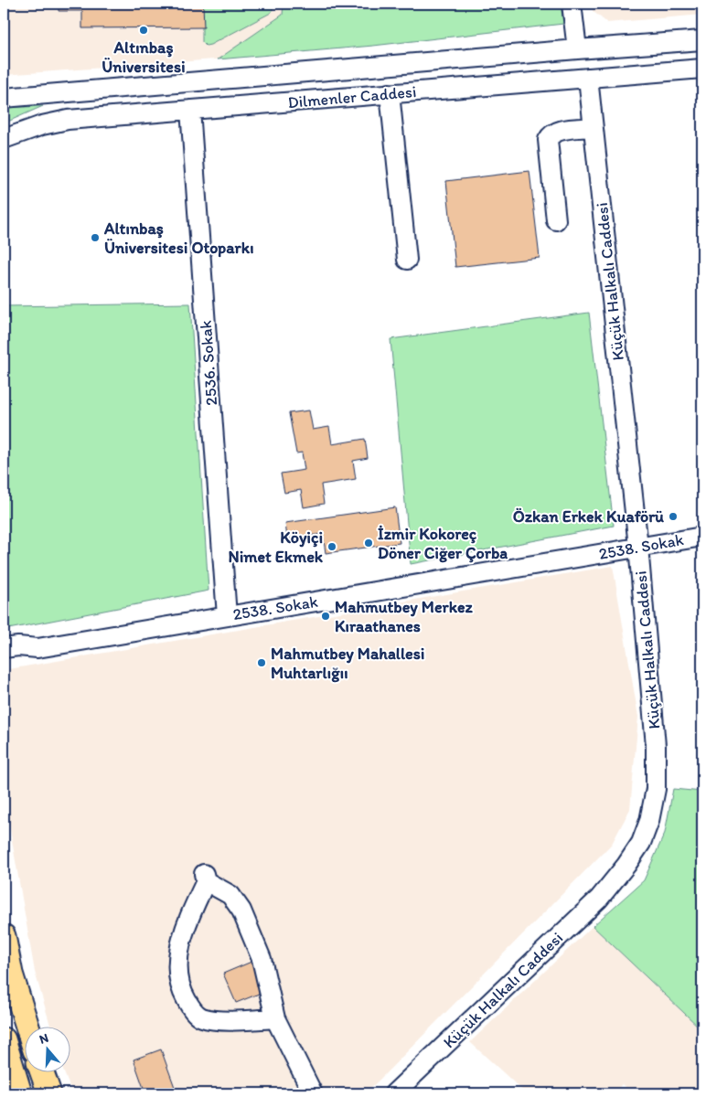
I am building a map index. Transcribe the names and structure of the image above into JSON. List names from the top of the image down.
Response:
{
  "streets": {
    "street": [
      "Dilmenler Caddesi",
      "Küçük Halkalı Caddesi",
      "2536. Sokak",
      "2538. Sokak"
    ]
  },
  "crossings": [
    ["Dilmenler Caddesi", "Küçük Halkalı Caddesi"],
    ["Dilmenler Caddesi", "2536. Sokak"],
    ["Küçük Halkalı Caddesi", "2538. Sokak"],
    ["2536. Sokak", "2538. Sokak"]
  ],
  "places": [
    "Altınbaş Üniversitesi",
    "Altınbaş Üniversitesi Otoparkı",
    "Özkan Erkek Kuaförü",
    "İzmir Kokoreç Döner Ciğer Çorba",
    "Köyiçi Nimet Ekmek",
    "Mahmutbey Merkez Kıraathanes",
    "Mahmutbey Mahallesi Muhtarlığıı"
  ],
  "north": "top"
}
